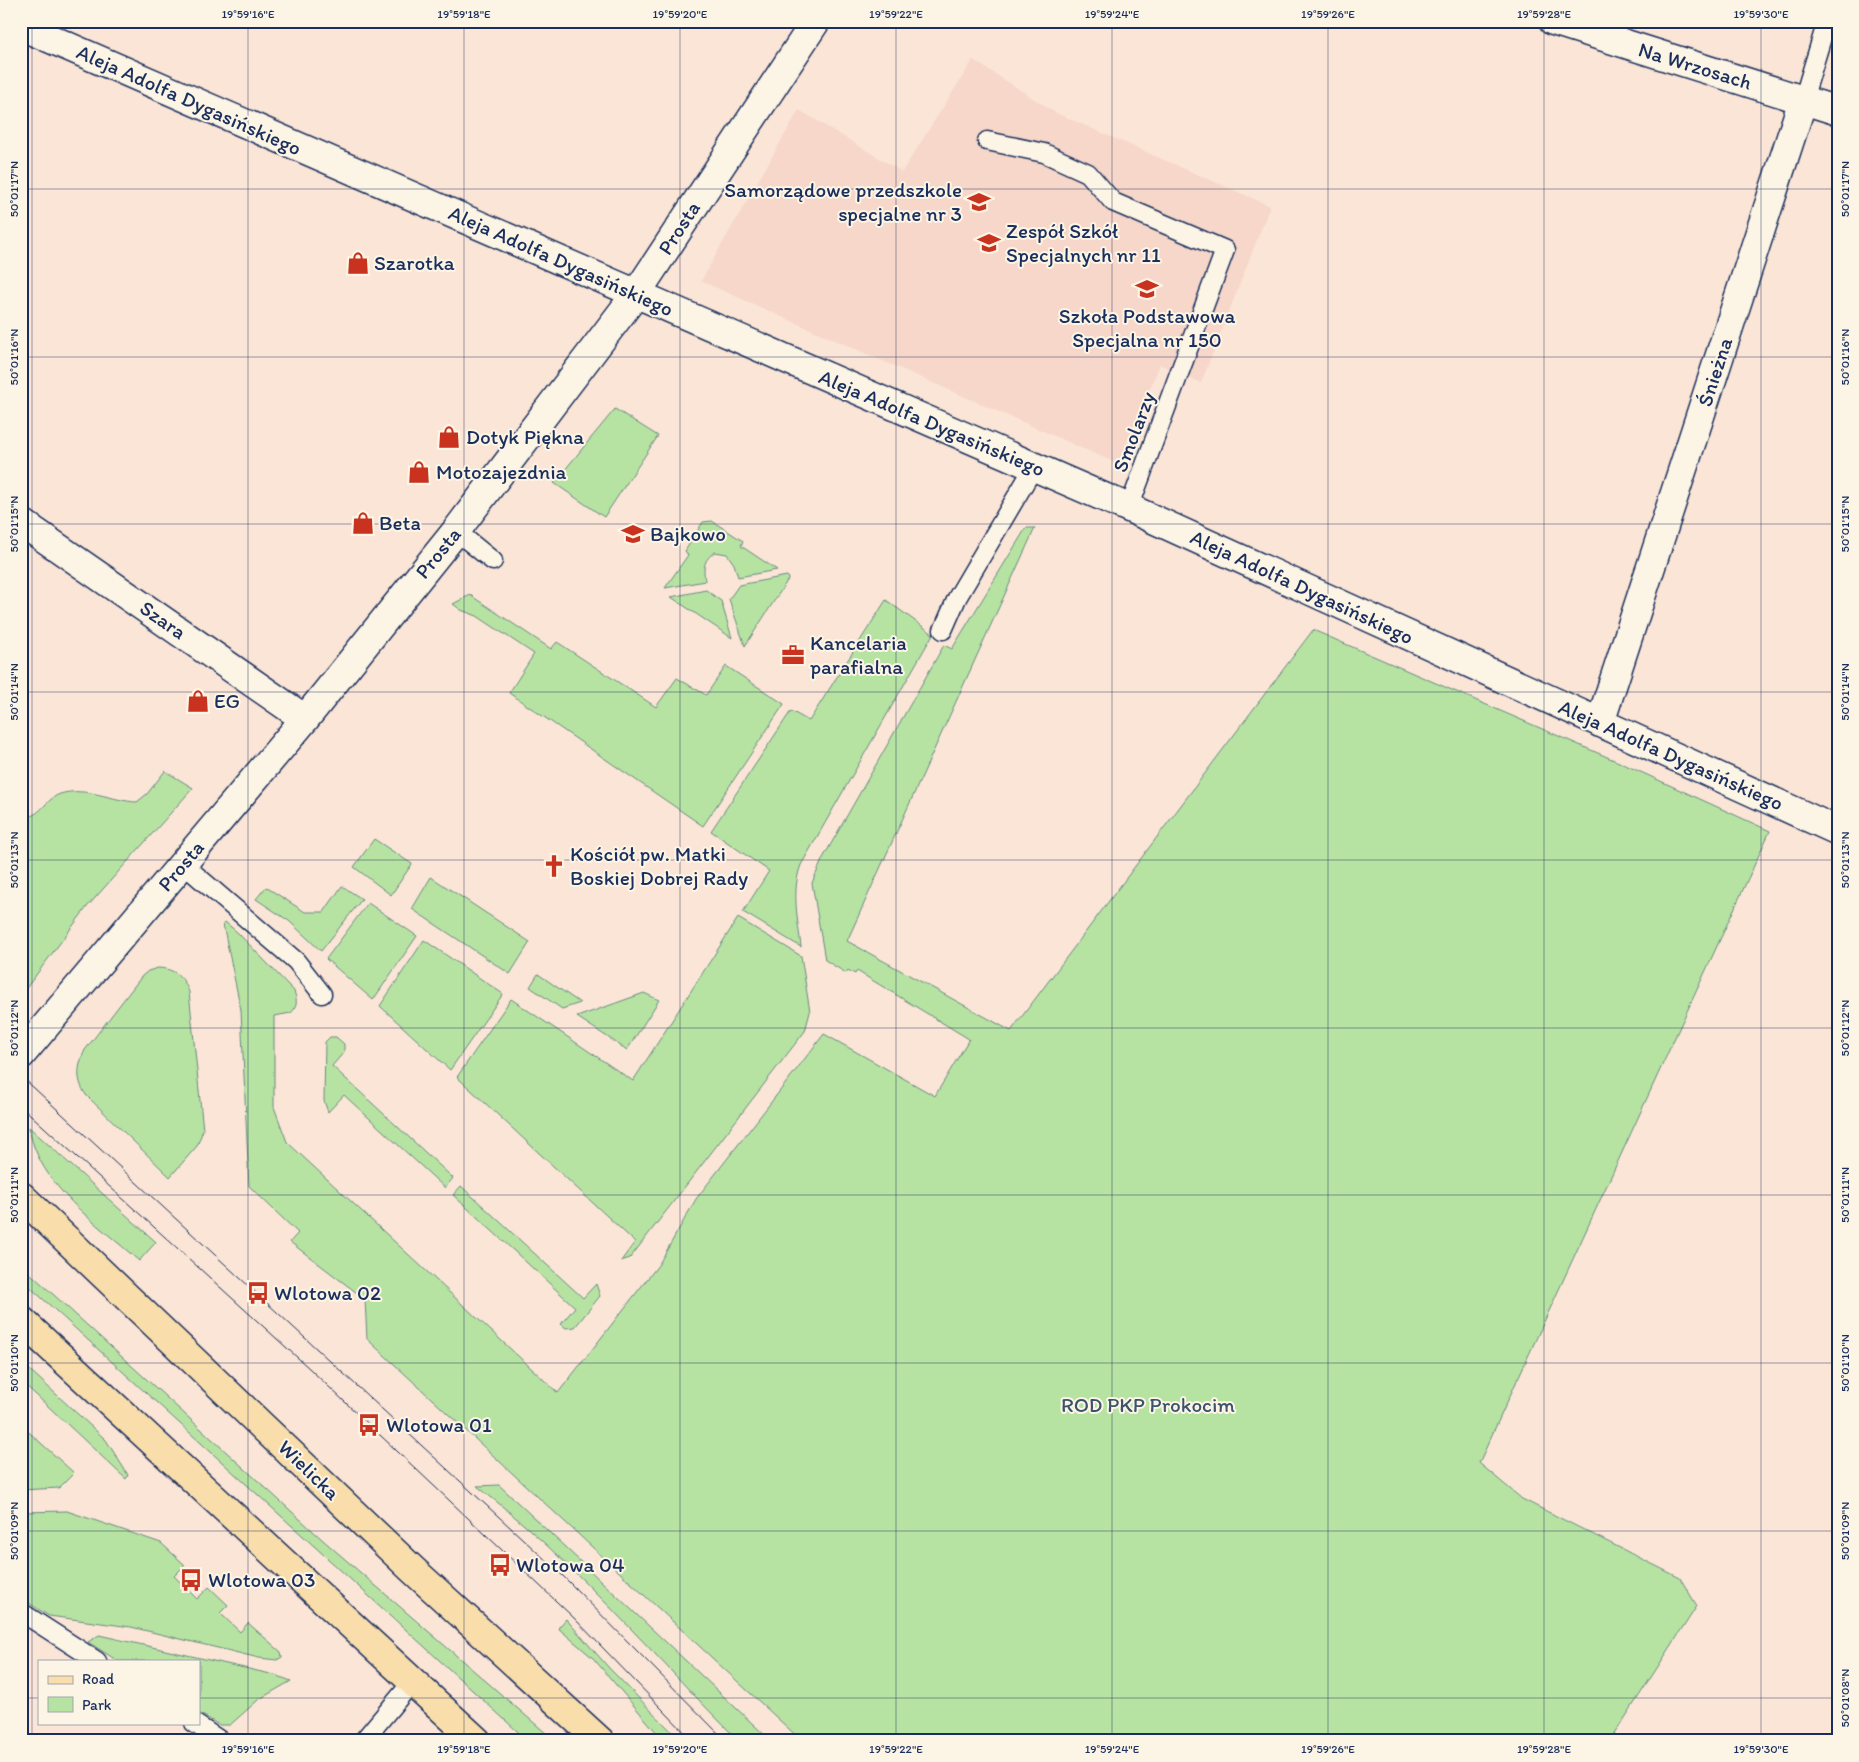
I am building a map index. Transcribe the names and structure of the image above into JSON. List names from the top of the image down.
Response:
{
  "streets": {
    "main road": ["Wielicka"],
    "street": [
      "Na Wrzosach",
      "Aleja Adolfa Dygasińskiego",
      "Prosta",
      "Śnieżna",
      "Szara"
    ],
    "lane": ["Smolarzy"]
  },
  "crossings": [
    ["Na Wrzosach", "Śnieżna"],
    ["Aleja Adolfa Dygasińskiego", "Prosta"],
    ["Aleja Adolfa Dygasińskiego", "Śnieżna"],
    ["Aleja Adolfa Dygasińskiego", "Smolarzy"],
    ["Prosta", "Szara"]
  ],
  "parks": ["ROD PKP Prokocim"],
  "places": {
    "school or university": [
      "Samorządowe przedszkole specjalne nr 3",
      "Zespół Szkół Specjalnych nr 11",
      "Szkoła Podstawowa Specjalna nr 150",
      "Bajkowo"
    ],
    "shop": [
      "Szarotka",
      "Dotyk Piękna",
      "Motozajezdnia",
      "Beta",
      "EG"
    ],
    "office": ["Kancelaria parafialna"],
    "church": ["Kościół pw. Matki Boskiej Dobrej Rady"],
    "bus stop": [
      "Wlotowa 02",
      "Wlotowa 01",
      "Wlotowa 04",
      "Wlotowa 03"
    ]
  },
  "legend": ["Road", "Park"],
  "coordinates": [
    "19°59'16\"E",
    "19°59'18\"E",
    "19°59'20\"E",
    "19°59'22\"E",
    "19°59'24\"E",
    "19°59'26\"E",
    "19°59'28\"E",
    "19°59'30\"E",
    "50°01'17\"N",
    "50°01'16\"N",
    "50°01'15\"N",
    "50°01'14\"N",
    "50°01'13\"N",
    "50°01'12\"N",
    "50°01'11\"N",
    "50°01'10\"N",
    "50°01'09\"N",
    "50°01'08\"N"
  ]
}
